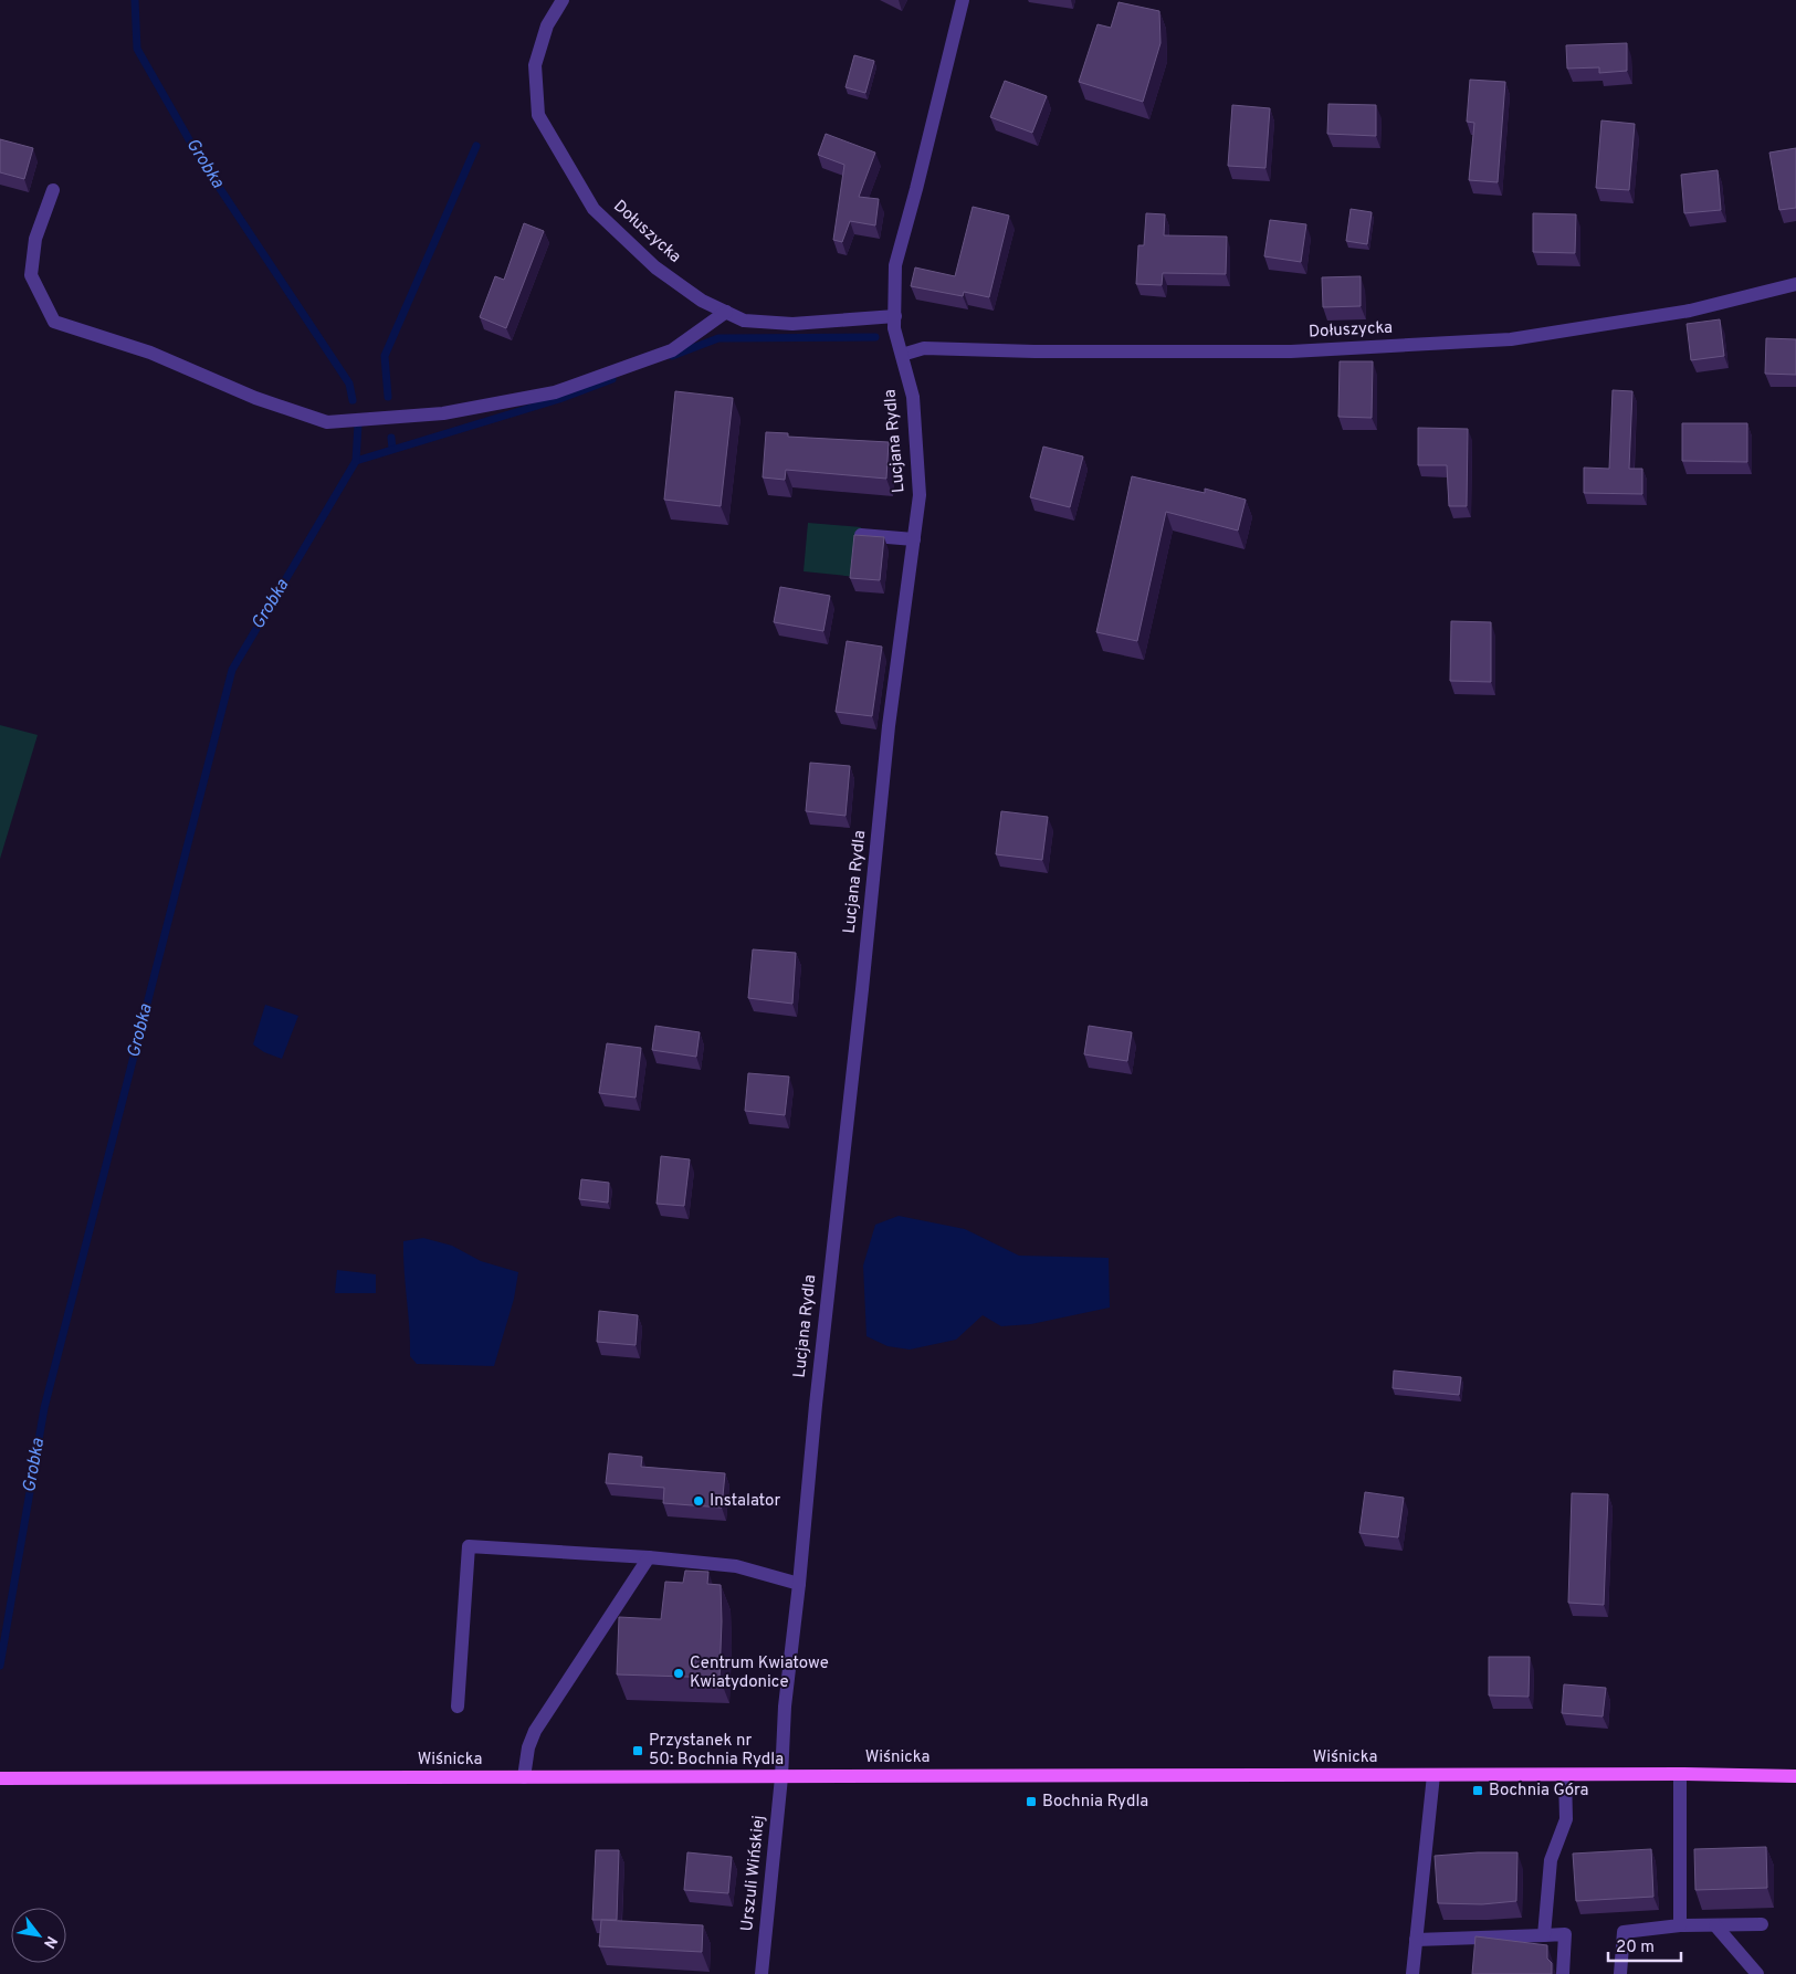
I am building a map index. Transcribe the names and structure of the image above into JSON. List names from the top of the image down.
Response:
{
  "streets": {
    "main road": ["Wiśnicka"],
    "street": ["Dołuszycka", "Lucjana Rydla", "Urszuli Wińskiej"]
  },
  "crossings": [
    ["Dołuszycka", "Lucjana Rydla"],
    ["Lucjana Rydla", "Wiśnicka"],
    ["Lucjana Rydla", "Urszuli Wińskiej"],
    ["Wiśnicka", "Urszuli Wińskiej"]
  ],
  "water": ["Grobka"],
  "places": {
    "other": ["Instalator", "Centrum Kwiatowe Kwiatydonice"],
    "transit": ["Przystanek nr 50: Bochnia Rydla", "Bochnia Góra", "Bochnia Rydla"]
  },
  "scale_bar": "20 m",
  "north": "bottom right"
}
